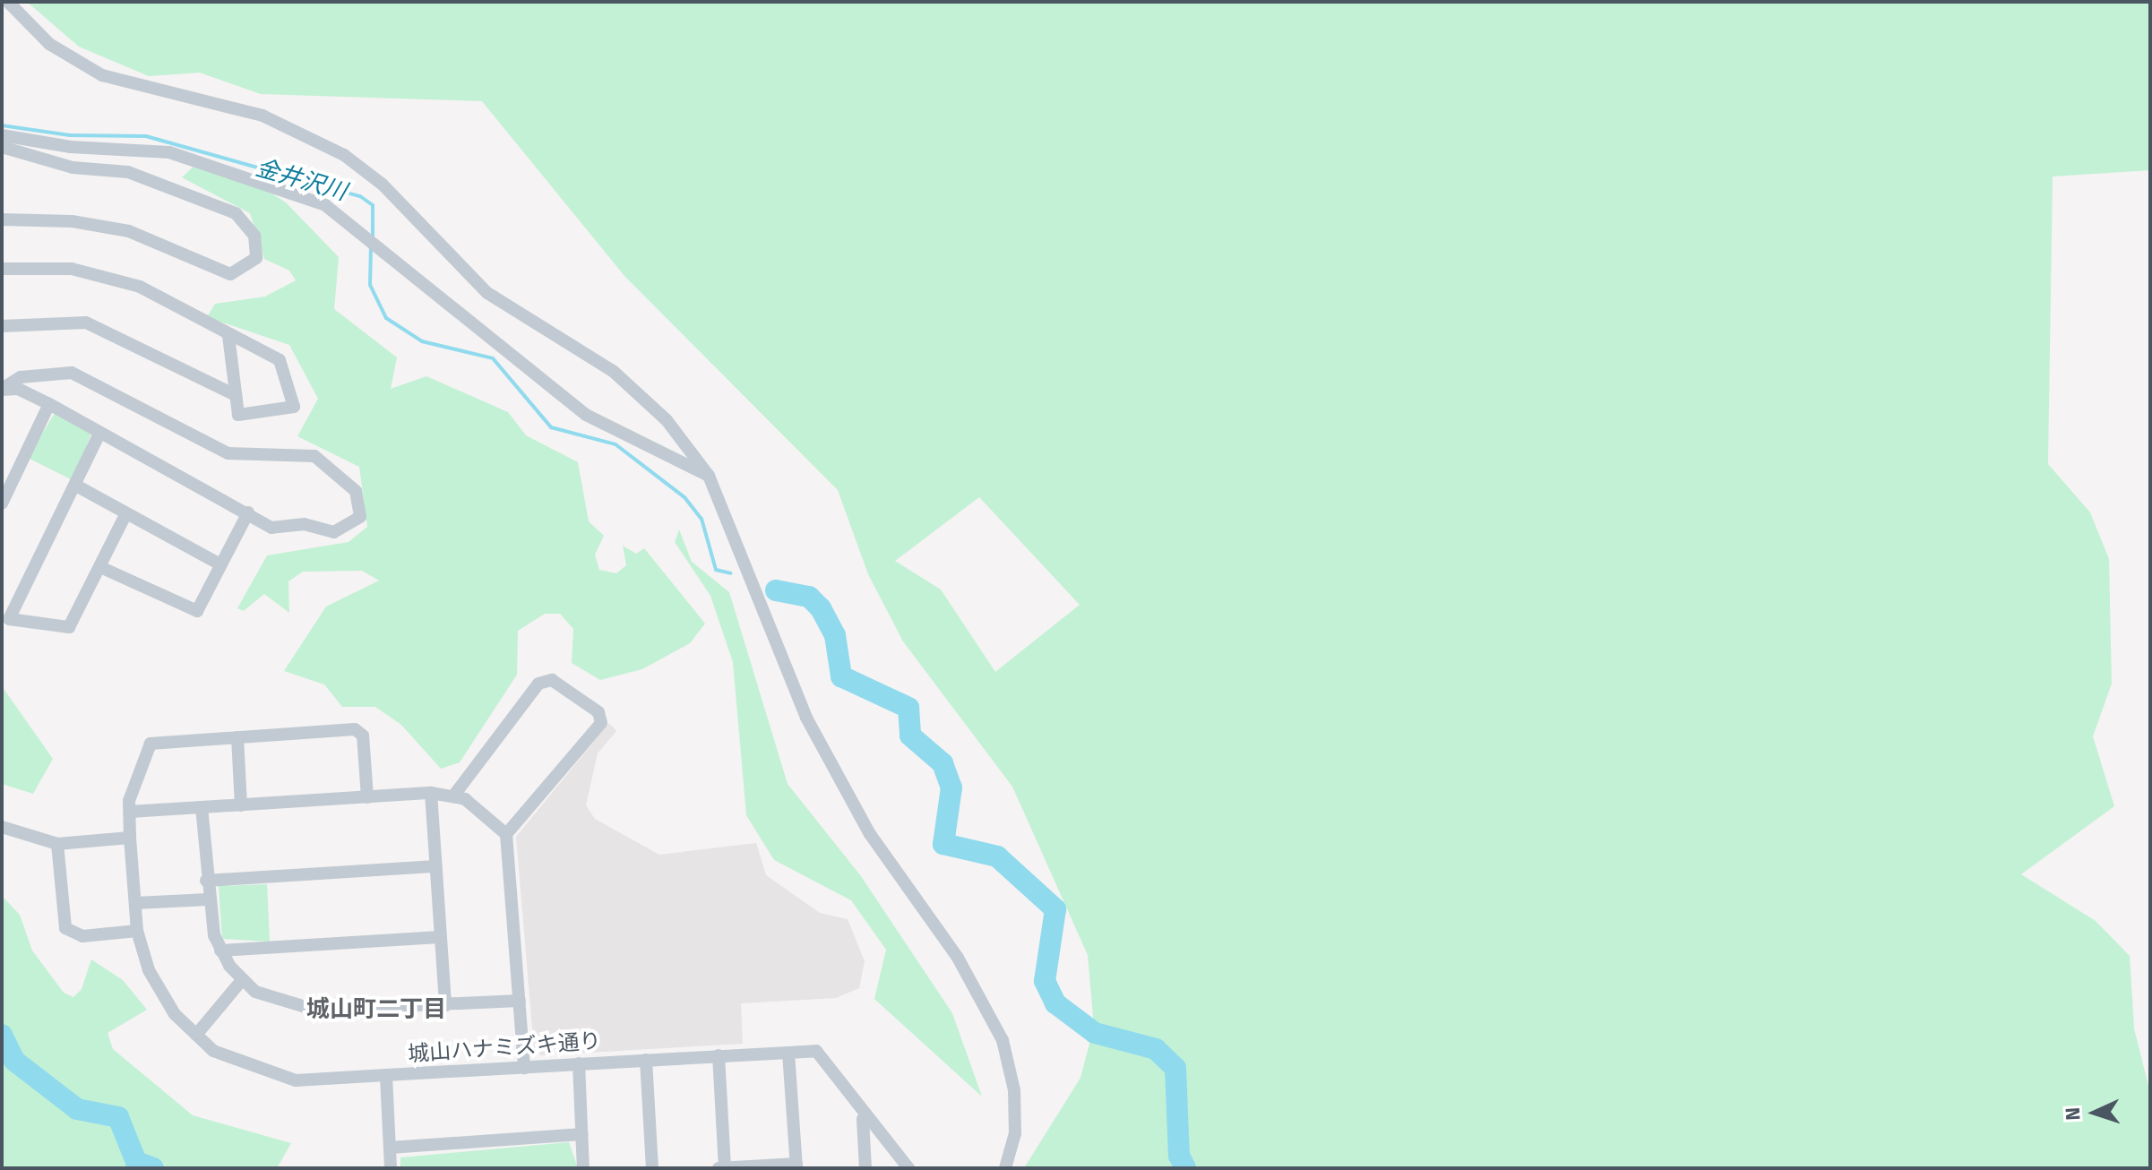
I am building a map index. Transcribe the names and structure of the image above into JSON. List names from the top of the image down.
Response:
{
  "streets": {
    "street": ["城山ハナミズキ通り"]
  },
  "districts": ["城山町二丁目"],
  "water": ["金井沢川"],
  "north": "left"
}
